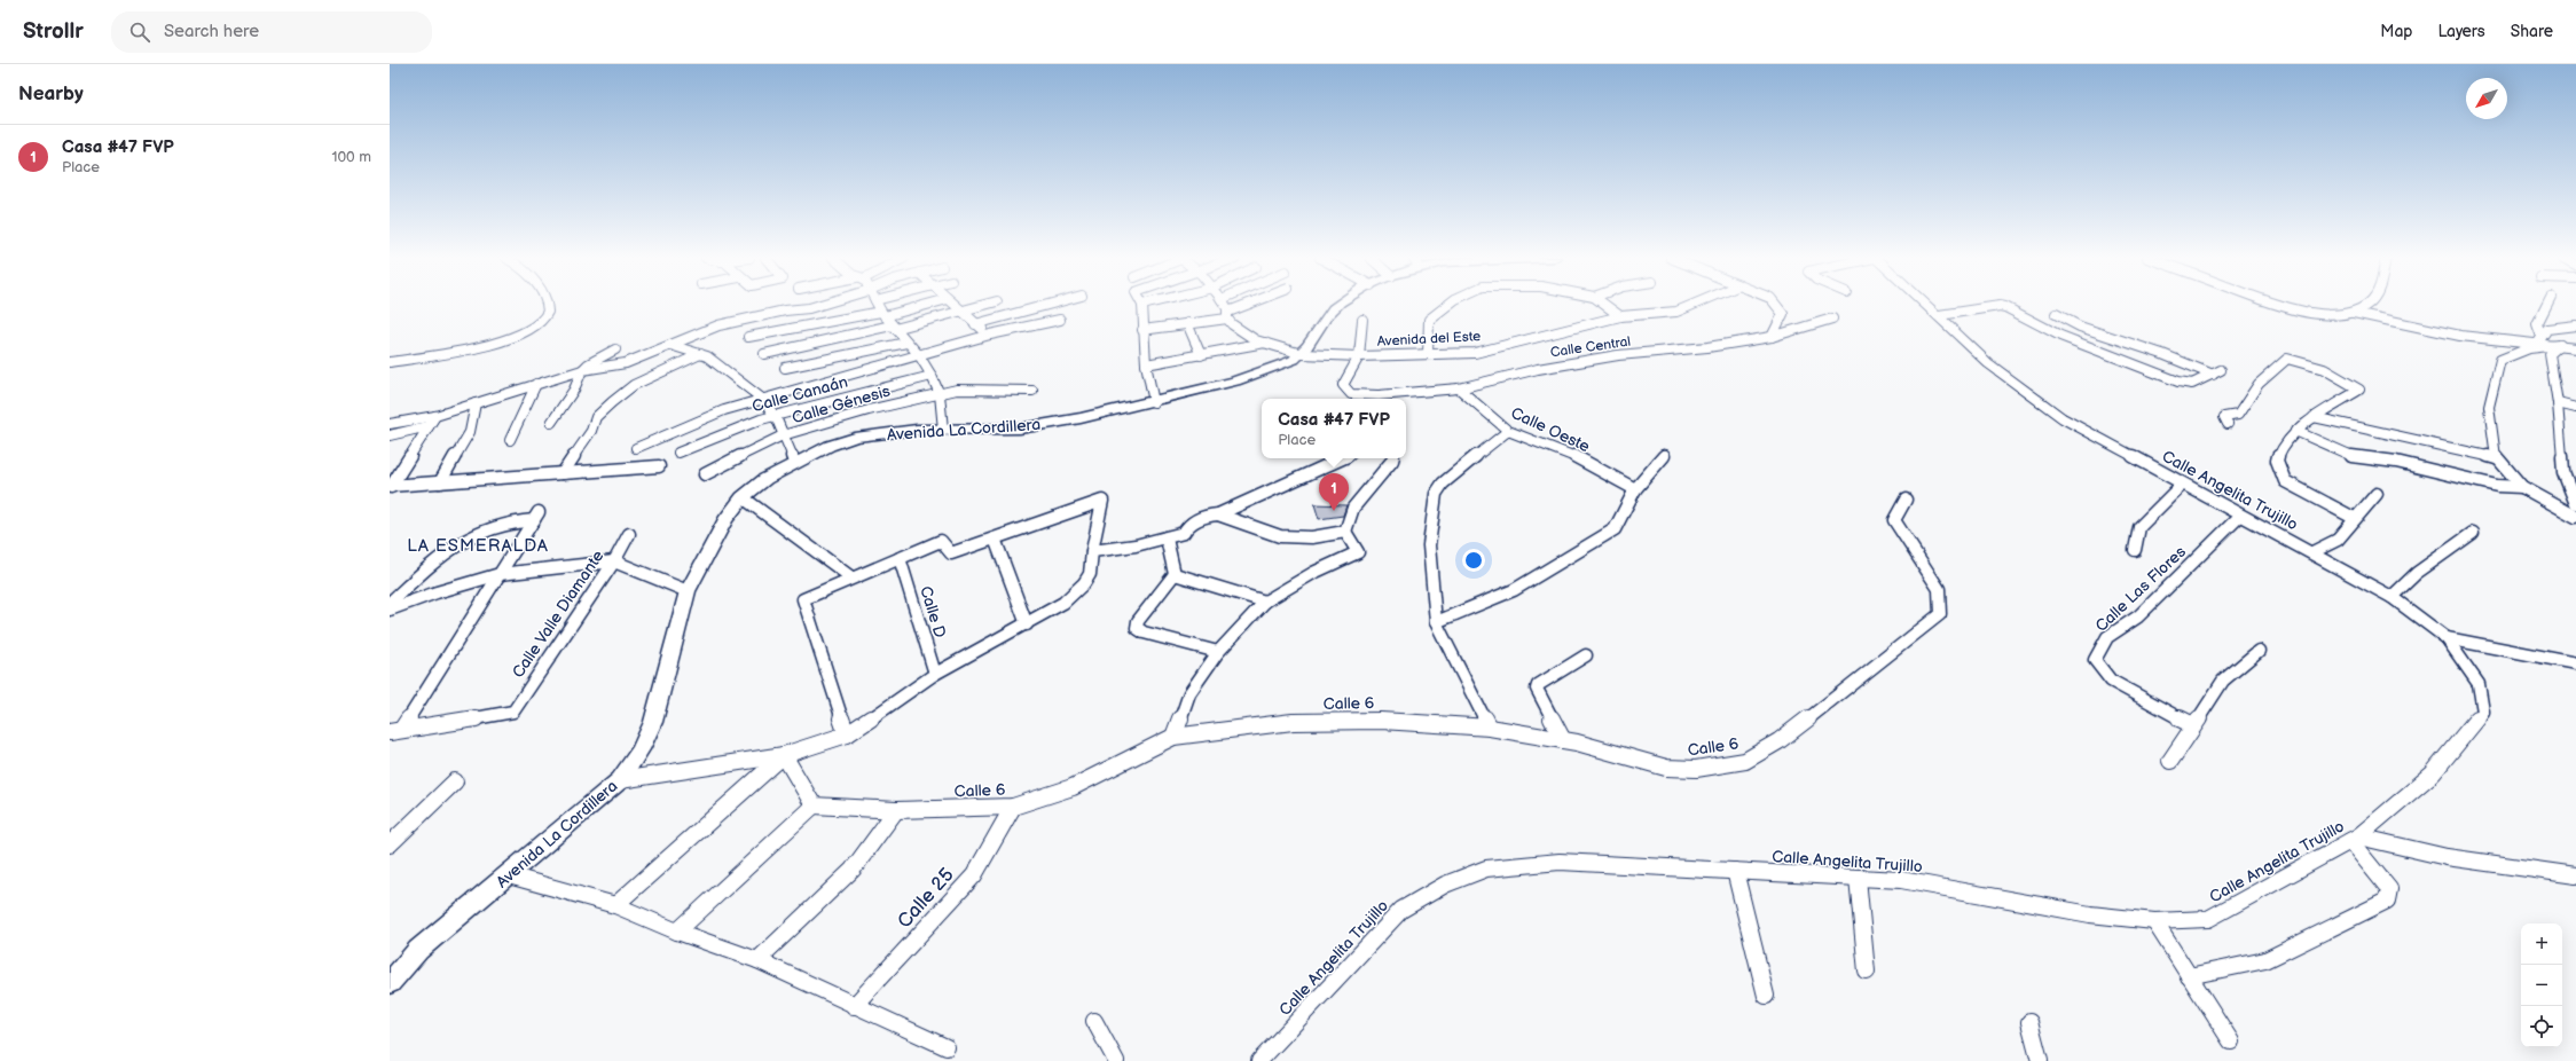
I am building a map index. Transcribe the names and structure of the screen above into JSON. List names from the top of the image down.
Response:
{
  "streets": {
    "main road": ["Avenida La Cordillera"],
    "street": [
      "Avenida del Este",
      "Calle Central",
      "Calle Canaán",
      "Calle Génesis",
      "Calle Oeste",
      "Calle Angelita Trujillo",
      "Calle Las Flores",
      "Calle D",
      "Calle Valle Diamante",
      "Calle 6",
      "Calle 25"
    ]
  },
  "crossings": [
    ["Avenida del Este", "Calle Central"],
    ["Avenida del Este", "Avenida La Cordillera"],
    ["Calle Central", "Calle Oeste"],
    ["Calle Angelita Trujillo", "Calle Las Flores"],
    ["Calle 6", "Calle 25"]
  ],
  "districts": ["LA ESMERALDA"],
  "north": "bottom left",
  "page": {
    "header": "Strollr",
    "search": "Search here",
    "nav": ["Map", "Layers", "Share"],
    "heading": "Nearby",
    "list": [
      {
        "mark": "1",
        "name": "Casa #47 FVP",
        "note": "Place",
        "value": "100 m"
      }
    ],
    "popup": ["Casa #47 FVP", "Place"],
    "pins": "1",
    "map_buttons": ["+", "−"]
  }
}
